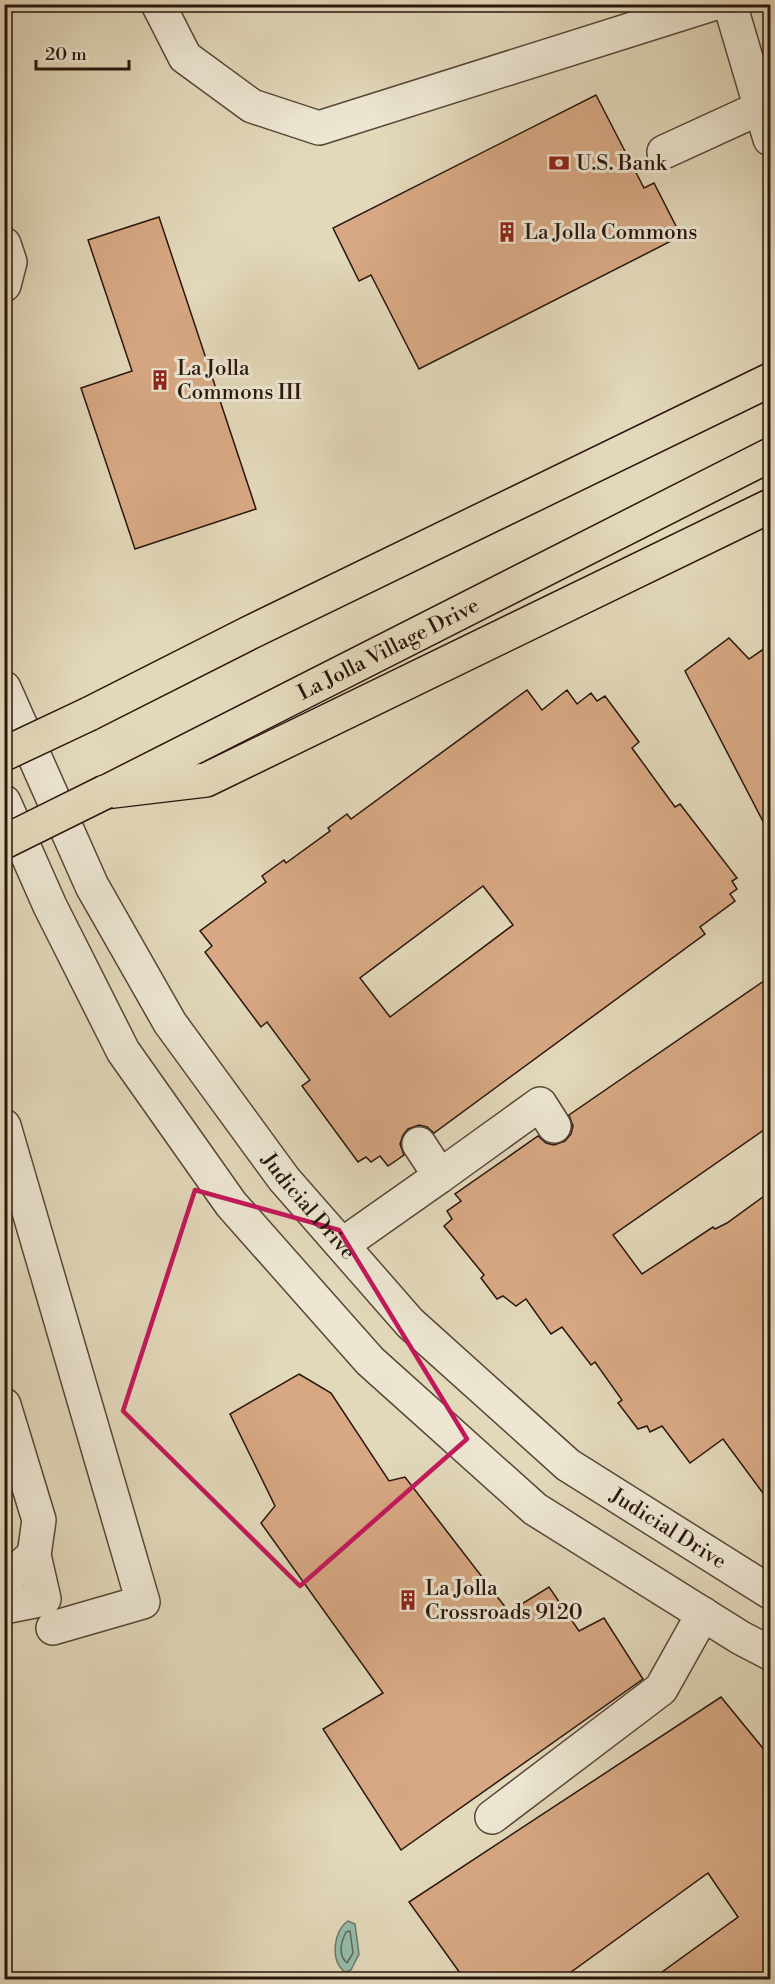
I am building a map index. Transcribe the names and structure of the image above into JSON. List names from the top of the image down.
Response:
{
  "streets": {
    "main road": ["La Jolla Village Drive"],
    "street": ["Judicial Drive"]
  },
  "places": {
    "bank": ["U.S. Bank"],
    "building": ["La Jolla Commons", "La Jolla Commons III", "La Jolla Crossroads 9120"]
  },
  "scale_bar": "20 m"
}
